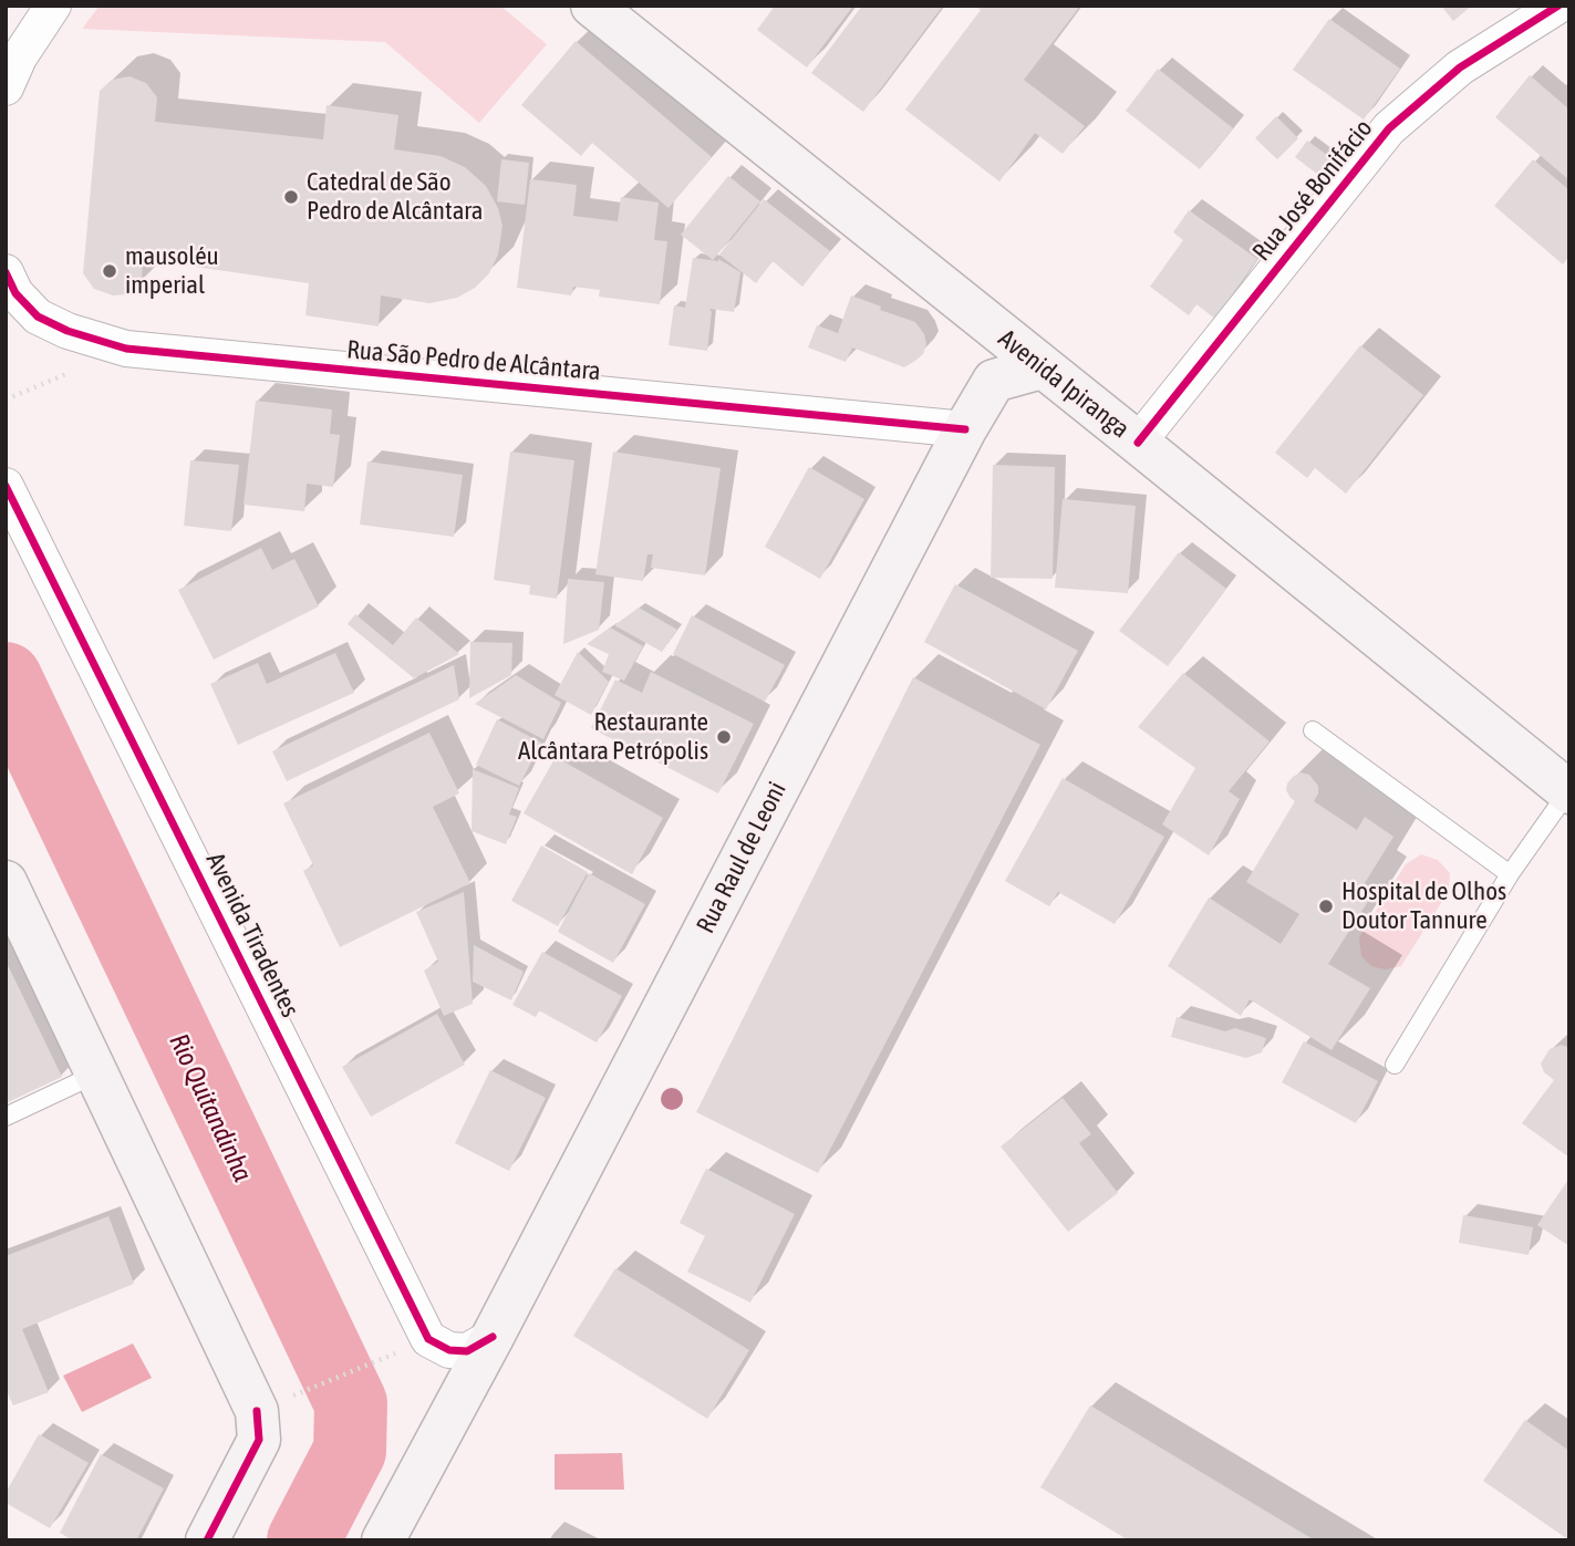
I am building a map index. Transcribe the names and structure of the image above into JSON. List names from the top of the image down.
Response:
{
  "streets": {
    "main road": ["Avenida Ipiranga", "Rua Raul de Leoni"],
    "street": ["Rua José Bonifácio", "Rua São Pedro de Alcântara", "Avenida Tiradentes"]
  },
  "crossings": [
    ["Rua José Bonifácio", "Avenida Ipiranga"],
    ["Rua São Pedro de Alcântara", "Rua Raul de Leoni"]
  ],
  "water": ["Rio Quitandinha"],
  "places": [
    "Catedral de São Pedro de Alcântara",
    "mausoléu imperial",
    "Restaurante Alcântara Petrópolis",
    "Hospital de Olhos Doutor Tannure"
  ]
}
